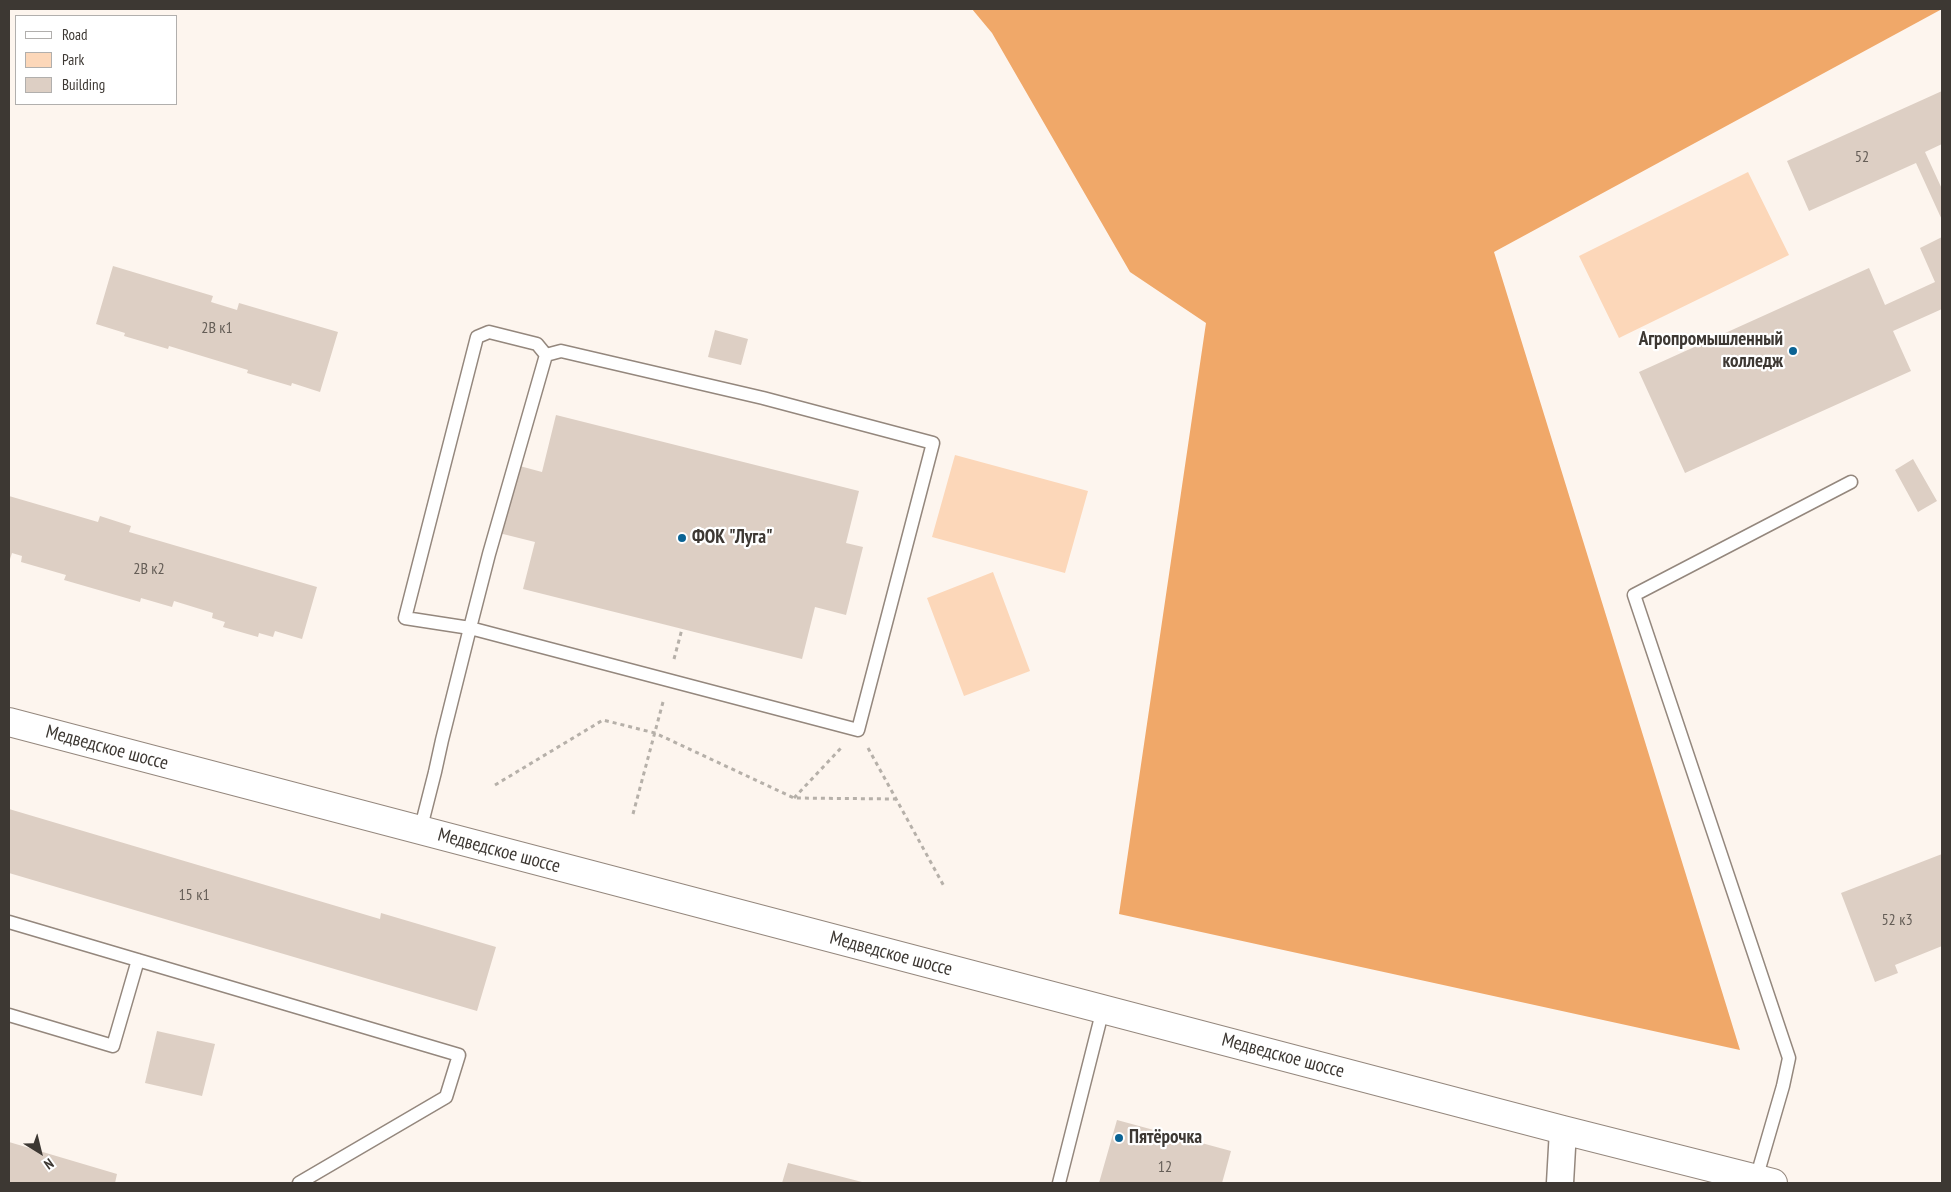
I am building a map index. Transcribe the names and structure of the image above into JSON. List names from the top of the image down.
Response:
{
  "streets": {
    "main road": ["Медведское шоссе"]
  },
  "places": ["Агропромышленный колледж", "ФОК \"Луга\"", "Пятёрочка"],
  "house_numbers": [
    "52",
    "2В к1",
    "2В к2",
    "15 к1",
    "52 к3",
    "12"
  ],
  "legend": ["Road", "Park", "Building"],
  "north": "bottom right"
}
